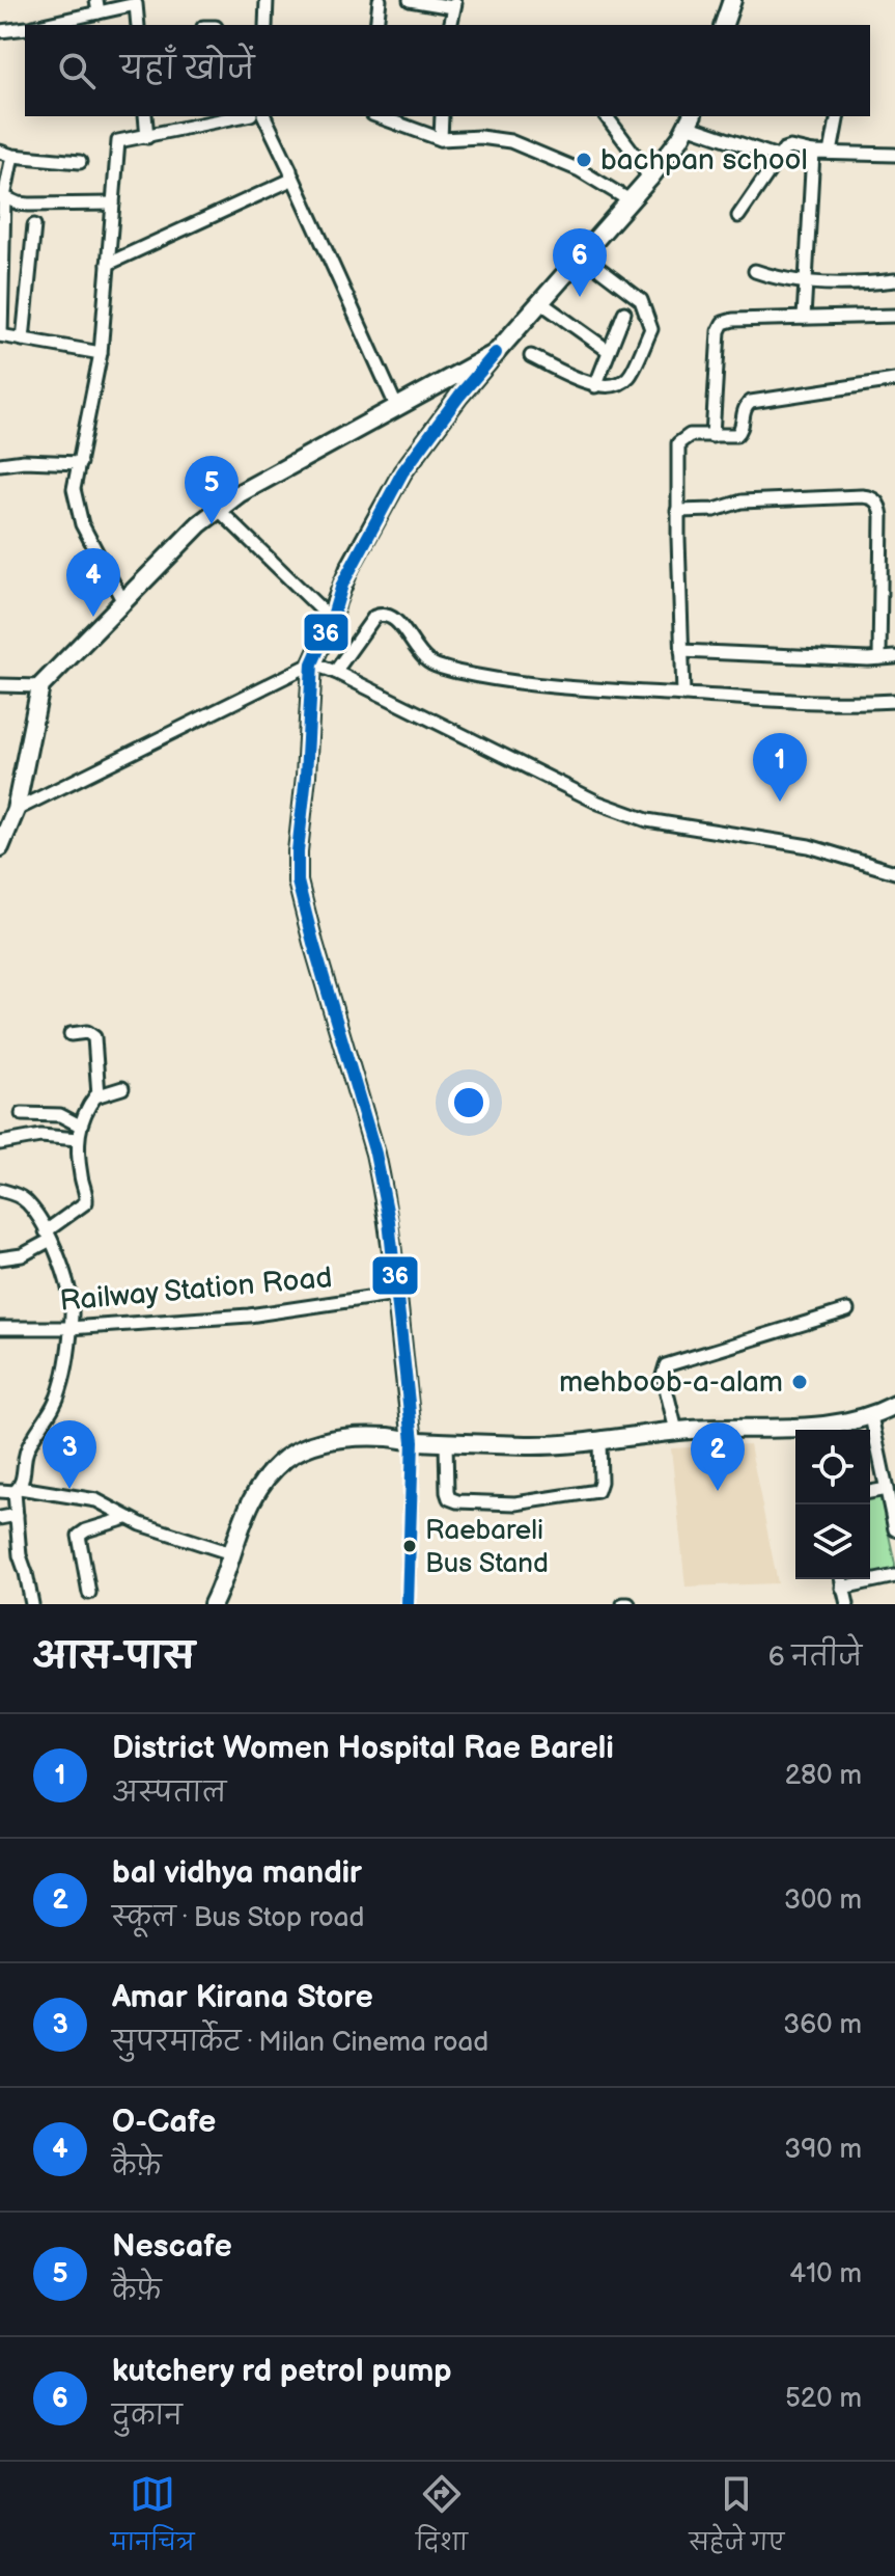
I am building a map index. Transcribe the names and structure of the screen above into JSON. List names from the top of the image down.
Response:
{
  "streets": {
    "street": ["Railway Station Road"]
  },
  "places": ["bachpan school", "mehboob-a-alam", "Raebareli Bus Stand"],
  "lines": ["transit line 36"],
  "page": {
    "search": "यहाँ खोजें",
    "pins": [
      "6",
      "5",
      "4",
      "1",
      "3",
      "2"
    ],
    "heading": ["आस-पास", "6 नतीजे"],
    "list": [
      {
        "mark": "1",
        "name": "District Women Hospital Rae Bareli",
        "note": "अस्पताल",
        "value": "280 m"
      },
      {
        "mark": "2",
        "name": "bal vidhya mandir",
        "note": "स्कूल · Bus Stop road",
        "value": "300 m"
      },
      {
        "mark": "3",
        "name": "Amar Kirana Store",
        "note": "सुपरमार्केट · Milan Cinema road",
        "value": "360 m"
      },
      {
        "mark": "4",
        "name": "O-Cafe",
        "note": "कैफ़े",
        "value": "390 m"
      },
      {
        "mark": "5",
        "name": "Nescafe",
        "note": "कैफ़े",
        "value": "410 m"
      },
      {
        "mark": "6",
        "name": "kutchery rd petrol pump",
        "note": "दुकान",
        "value": "520 m"
      }
    ],
    "nav": ["मानचित्र", "दिशा", "सहेजे गए"]
  }
}
